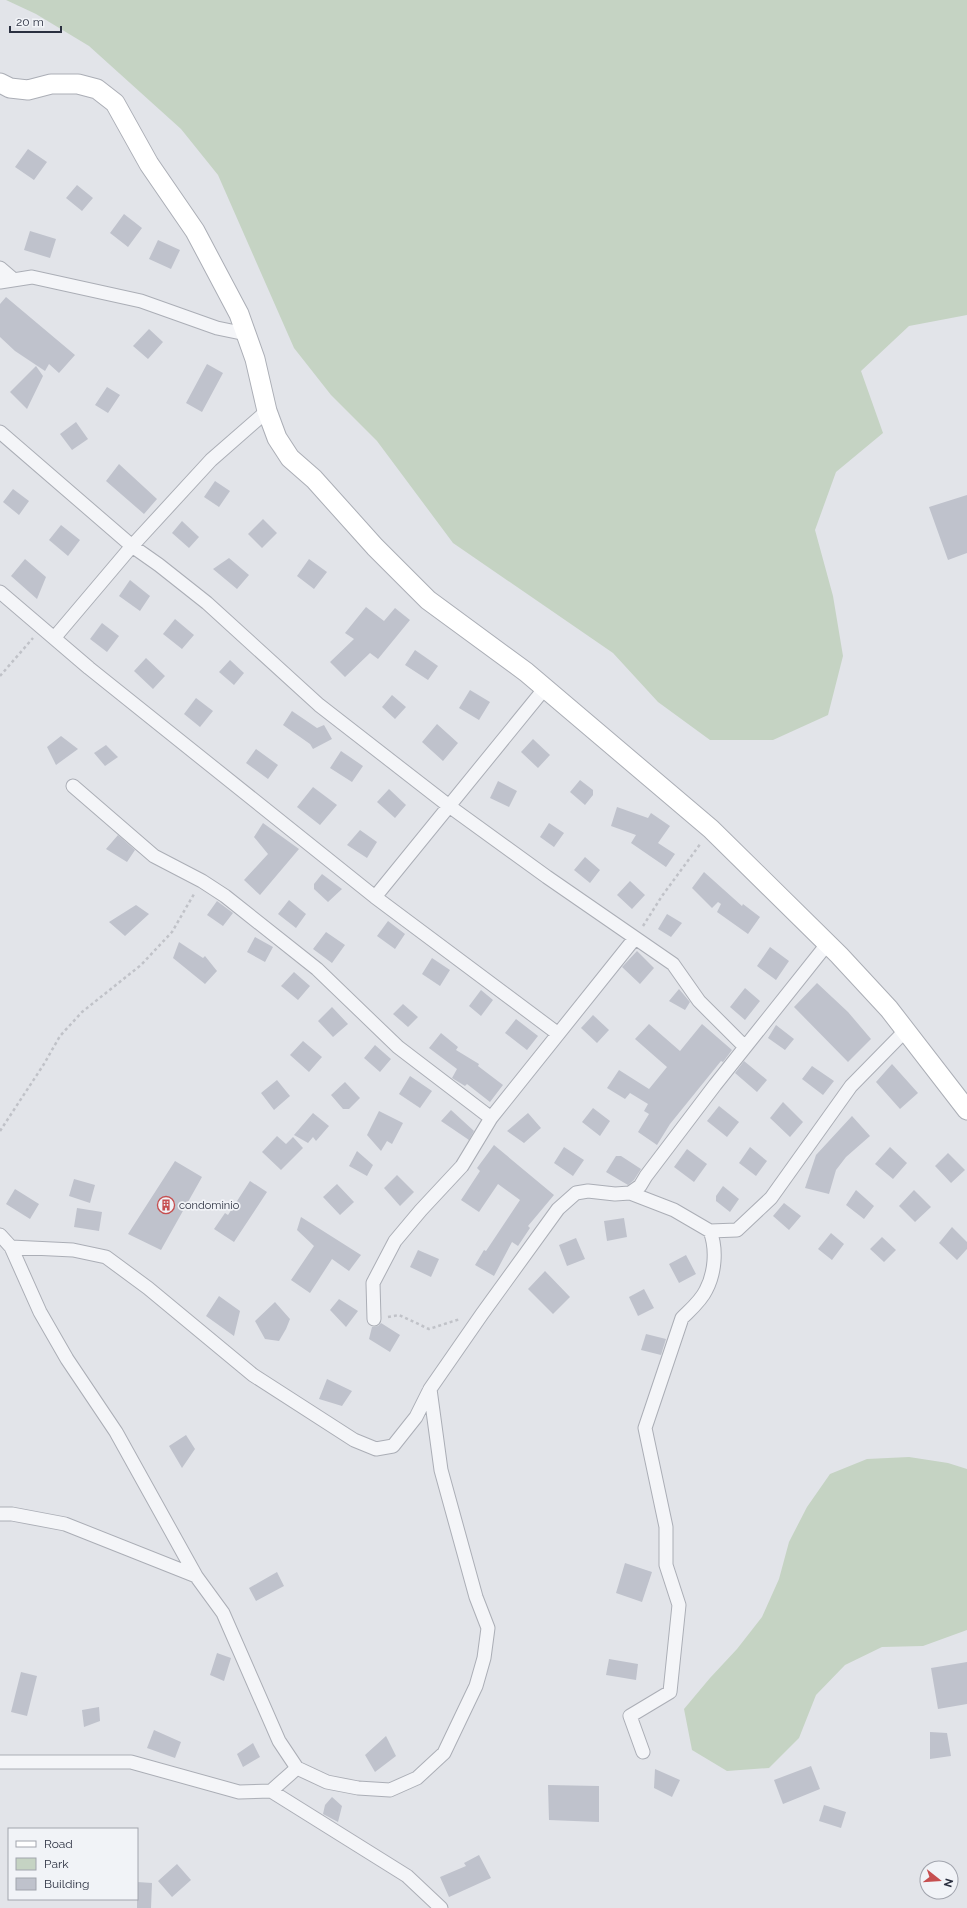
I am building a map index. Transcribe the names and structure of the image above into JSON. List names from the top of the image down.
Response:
{
  "places": {
    "building": ["condominio"]
  },
  "legend": ["Road", "Park", "Building"],
  "scale_bar": "20 m",
  "north": "right"
}
